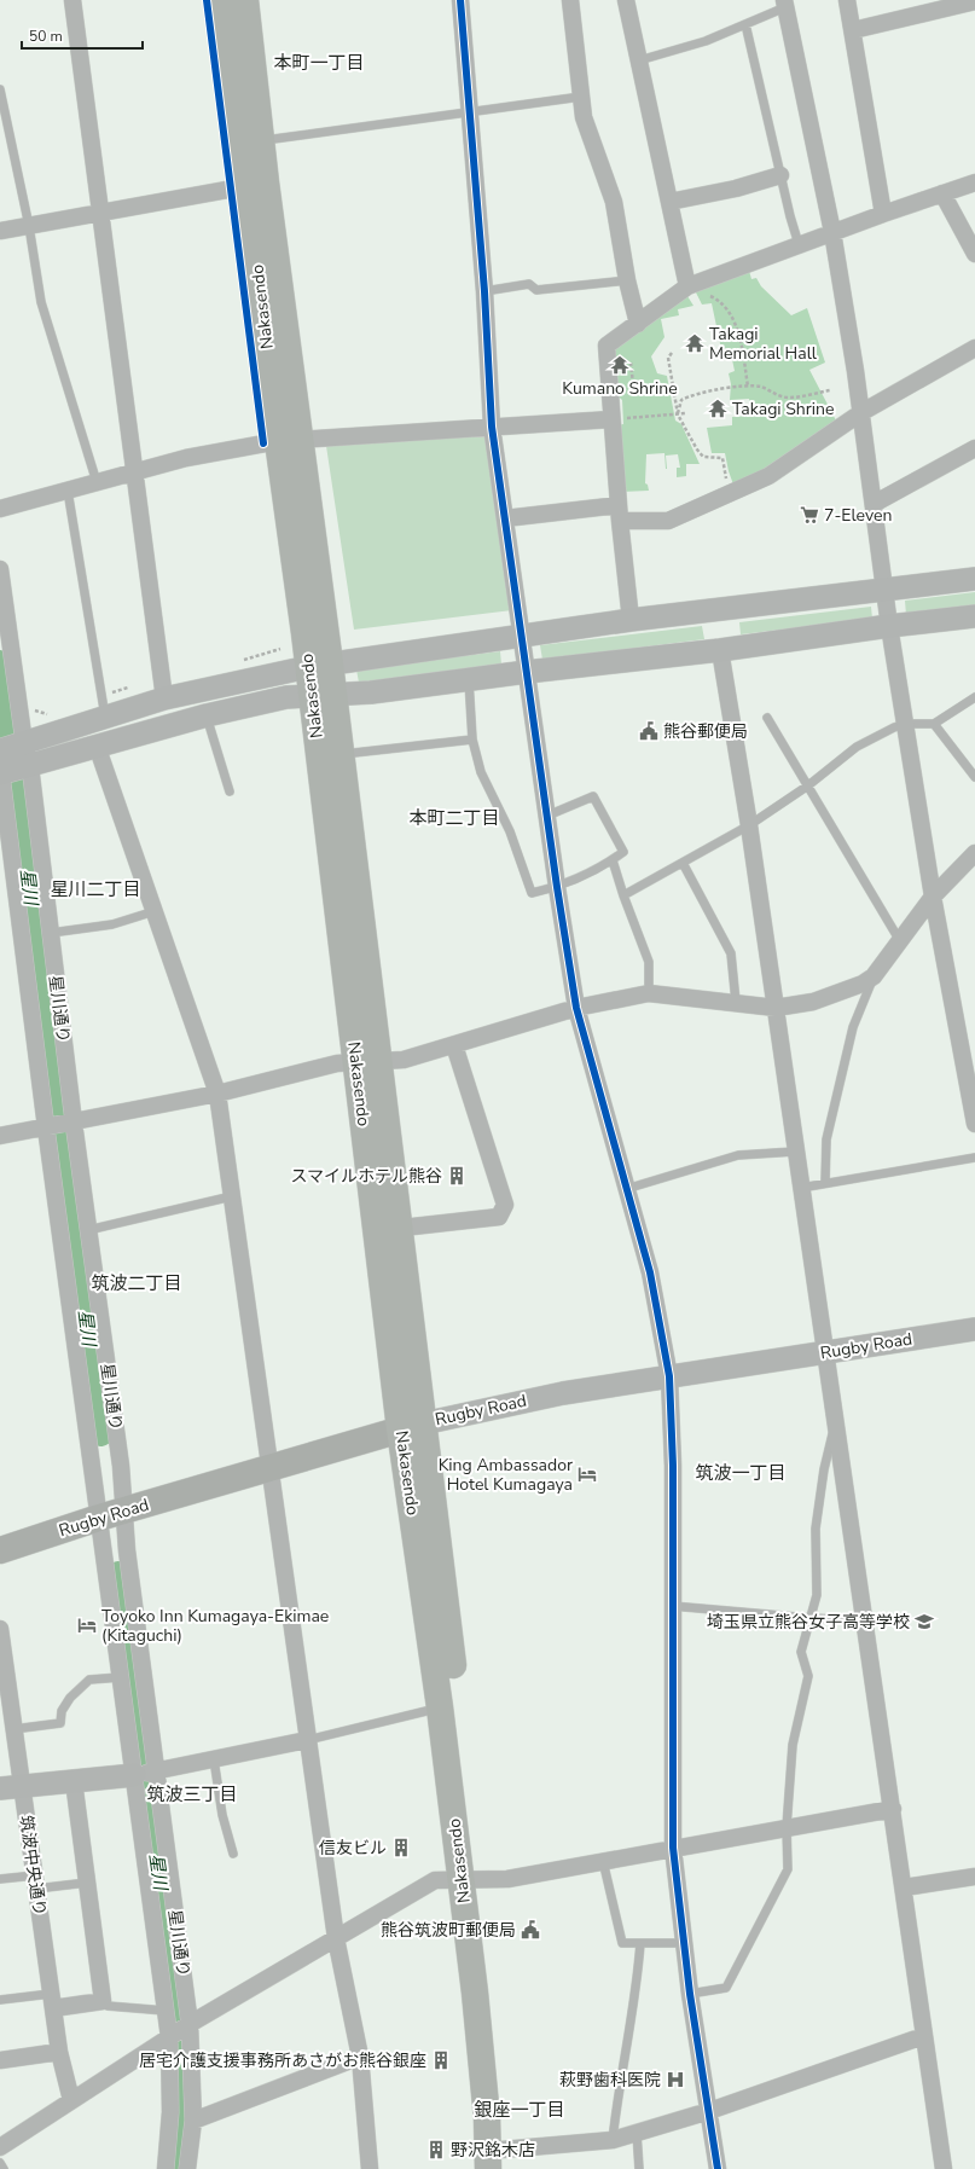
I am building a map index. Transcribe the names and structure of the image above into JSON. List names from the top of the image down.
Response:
{
  "streets": {
    "highway": ["Nakasendo"],
    "main road": ["Rugby Road"],
    "street": ["星川通り", "筑波中央通り"]
  },
  "crossings": [
    ["Nakasendo", "Rugby Road"],
    ["星川通り", "Rugby Road"]
  ],
  "districts": [
    "本町一丁目",
    "本町二丁目",
    "星川二丁目",
    "筑波二丁目",
    "筑波一丁目",
    "筑波三丁目",
    "銀座一丁目"
  ],
  "water": ["星川"],
  "places": {
    "temple": ["Takagi Memorial Hall", "Kumano Shrine", "Takagi Shrine"],
    "supermarket": ["7-Eleven"],
    "public building": ["熊谷郵便局", "熊谷筑波町郵便局"],
    "building": [
      "スマイルホテル熊谷",
      "信友ビル",
      "居宅介護支援事務所あさがお熊谷銀座",
      "野沢銘木店"
    ],
    "hotel": ["King Ambassador Hotel Kumagaya", "Toyoko Inn Kumagaya-Ekimae (Kitaguchi)"],
    "school or university": ["埼玉県立熊谷女子高等学校"],
    "hospital": ["萩野歯科医院"]
  },
  "scale_bar": "50 m"
}
